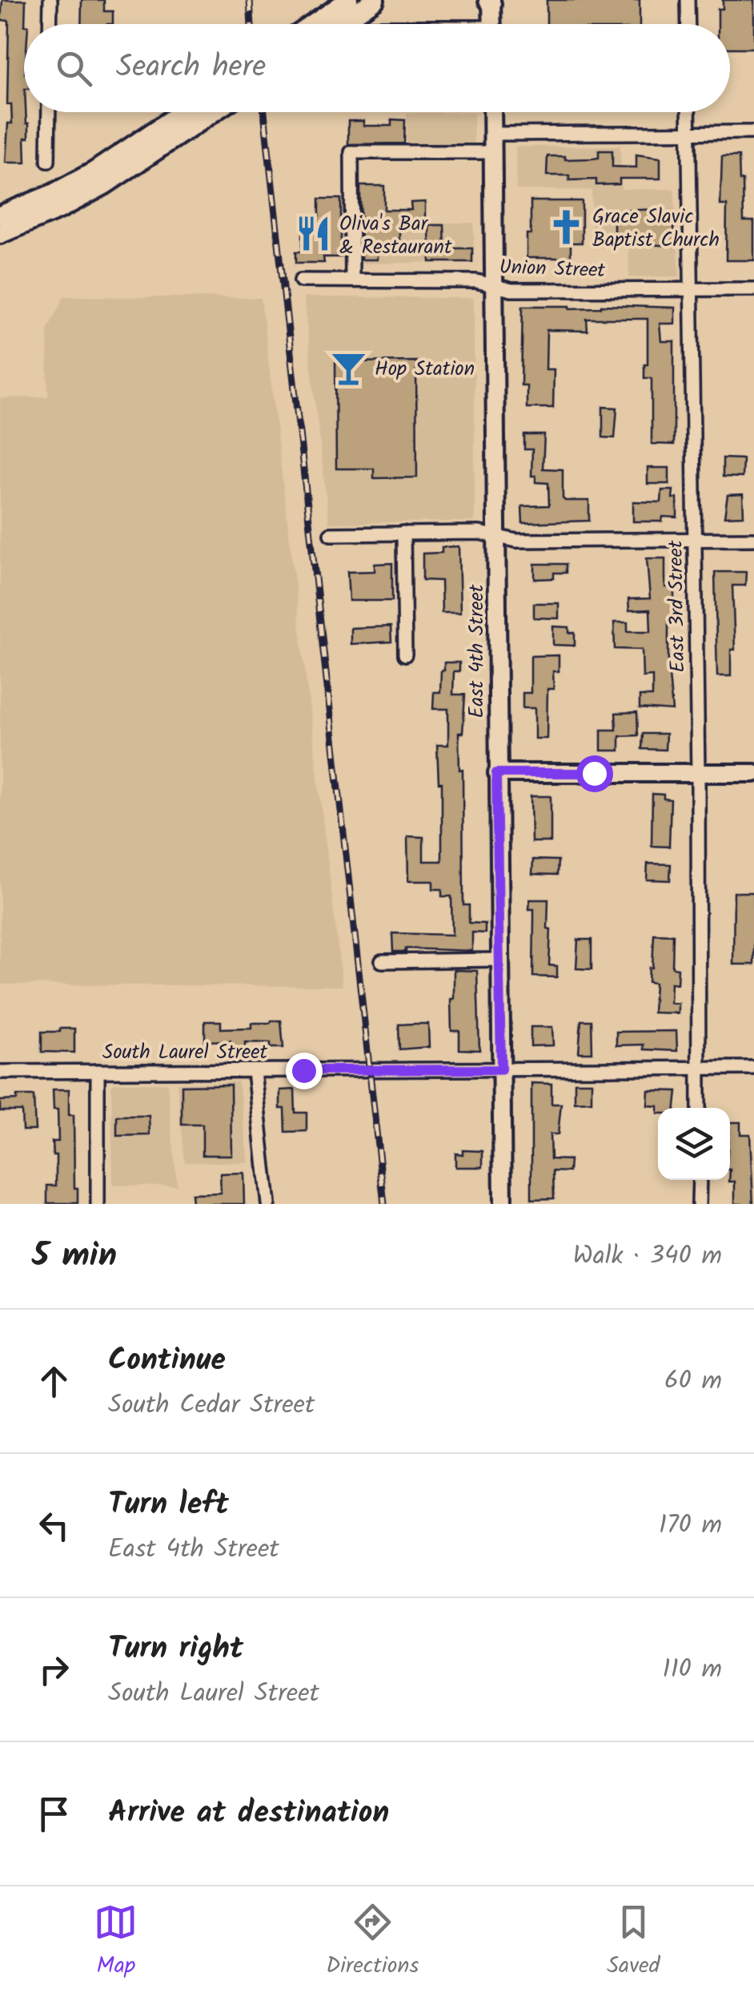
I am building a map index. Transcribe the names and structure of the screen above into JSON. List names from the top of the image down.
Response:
{
  "streets": {
    "street": [
      "Union Street",
      "East 3rd Street",
      "East 4th Street",
      "South Laurel Street"
    ]
  },
  "crossings": [
    ["Union Street", "East 3rd Street"],
    ["Union Street", "East 4th Street"],
    ["East 3rd Street", "South Laurel Street"],
    ["East 4th Street", "South Laurel Street"]
  ],
  "places": {
    "church": ["Grace Slavic Baptist Church"],
    "restaurant": ["Oliva's Bar & Restaurant"],
    "bar": ["Hop Station"]
  },
  "page": {
    "search": "Search here",
    "heading": ["5 min", "Walk · 340 m"],
    "list": [
      ["Continue", "South Cedar Street", "60 m"],
      ["Turn left", "East 4th Street", "170 m"],
      ["Turn right", "South Laurel Street", "110 m"],
      "Arrive at destination"
    ],
    "nav": ["Map", "Directions", "Saved"]
  }
}
